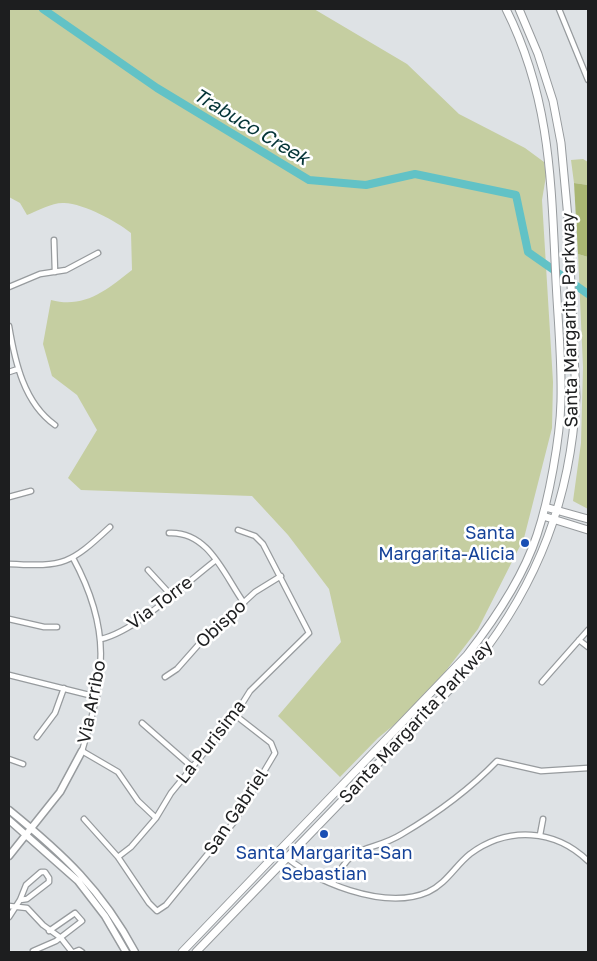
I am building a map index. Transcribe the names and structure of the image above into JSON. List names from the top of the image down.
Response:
{
  "streets": {
    "main road": ["Santa Margarita Parkway", "Via Arribo"],
    "street": [
      "Via Torre",
      "Obispo",
      "La Purisima",
      "San Gabriel"
    ]
  },
  "crossings": [
    ["Via Torre", "Via Arribo"],
    ["Obispo", "La Purisima"],
    ["La Purisima", "San Gabriel"]
  ],
  "water": ["Trabuco Creek"],
  "places": ["Santa Margarita-Alicia", "Santa Margarita-San Sebastian"]
}
